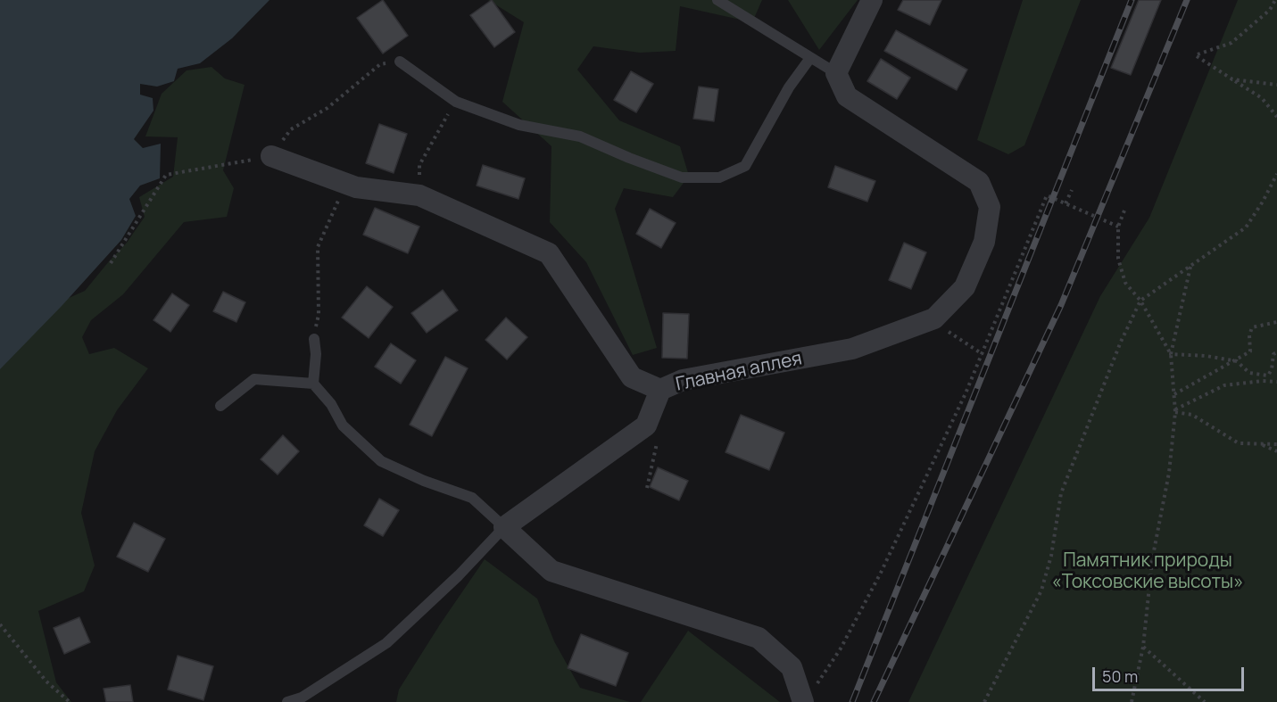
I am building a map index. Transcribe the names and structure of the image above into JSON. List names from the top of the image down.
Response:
{
  "streets": {
    "street": ["Главная аллея"]
  },
  "parks": ["Памятник природы «Токсовские высоты»"],
  "scale_bar": "50 m"
}
